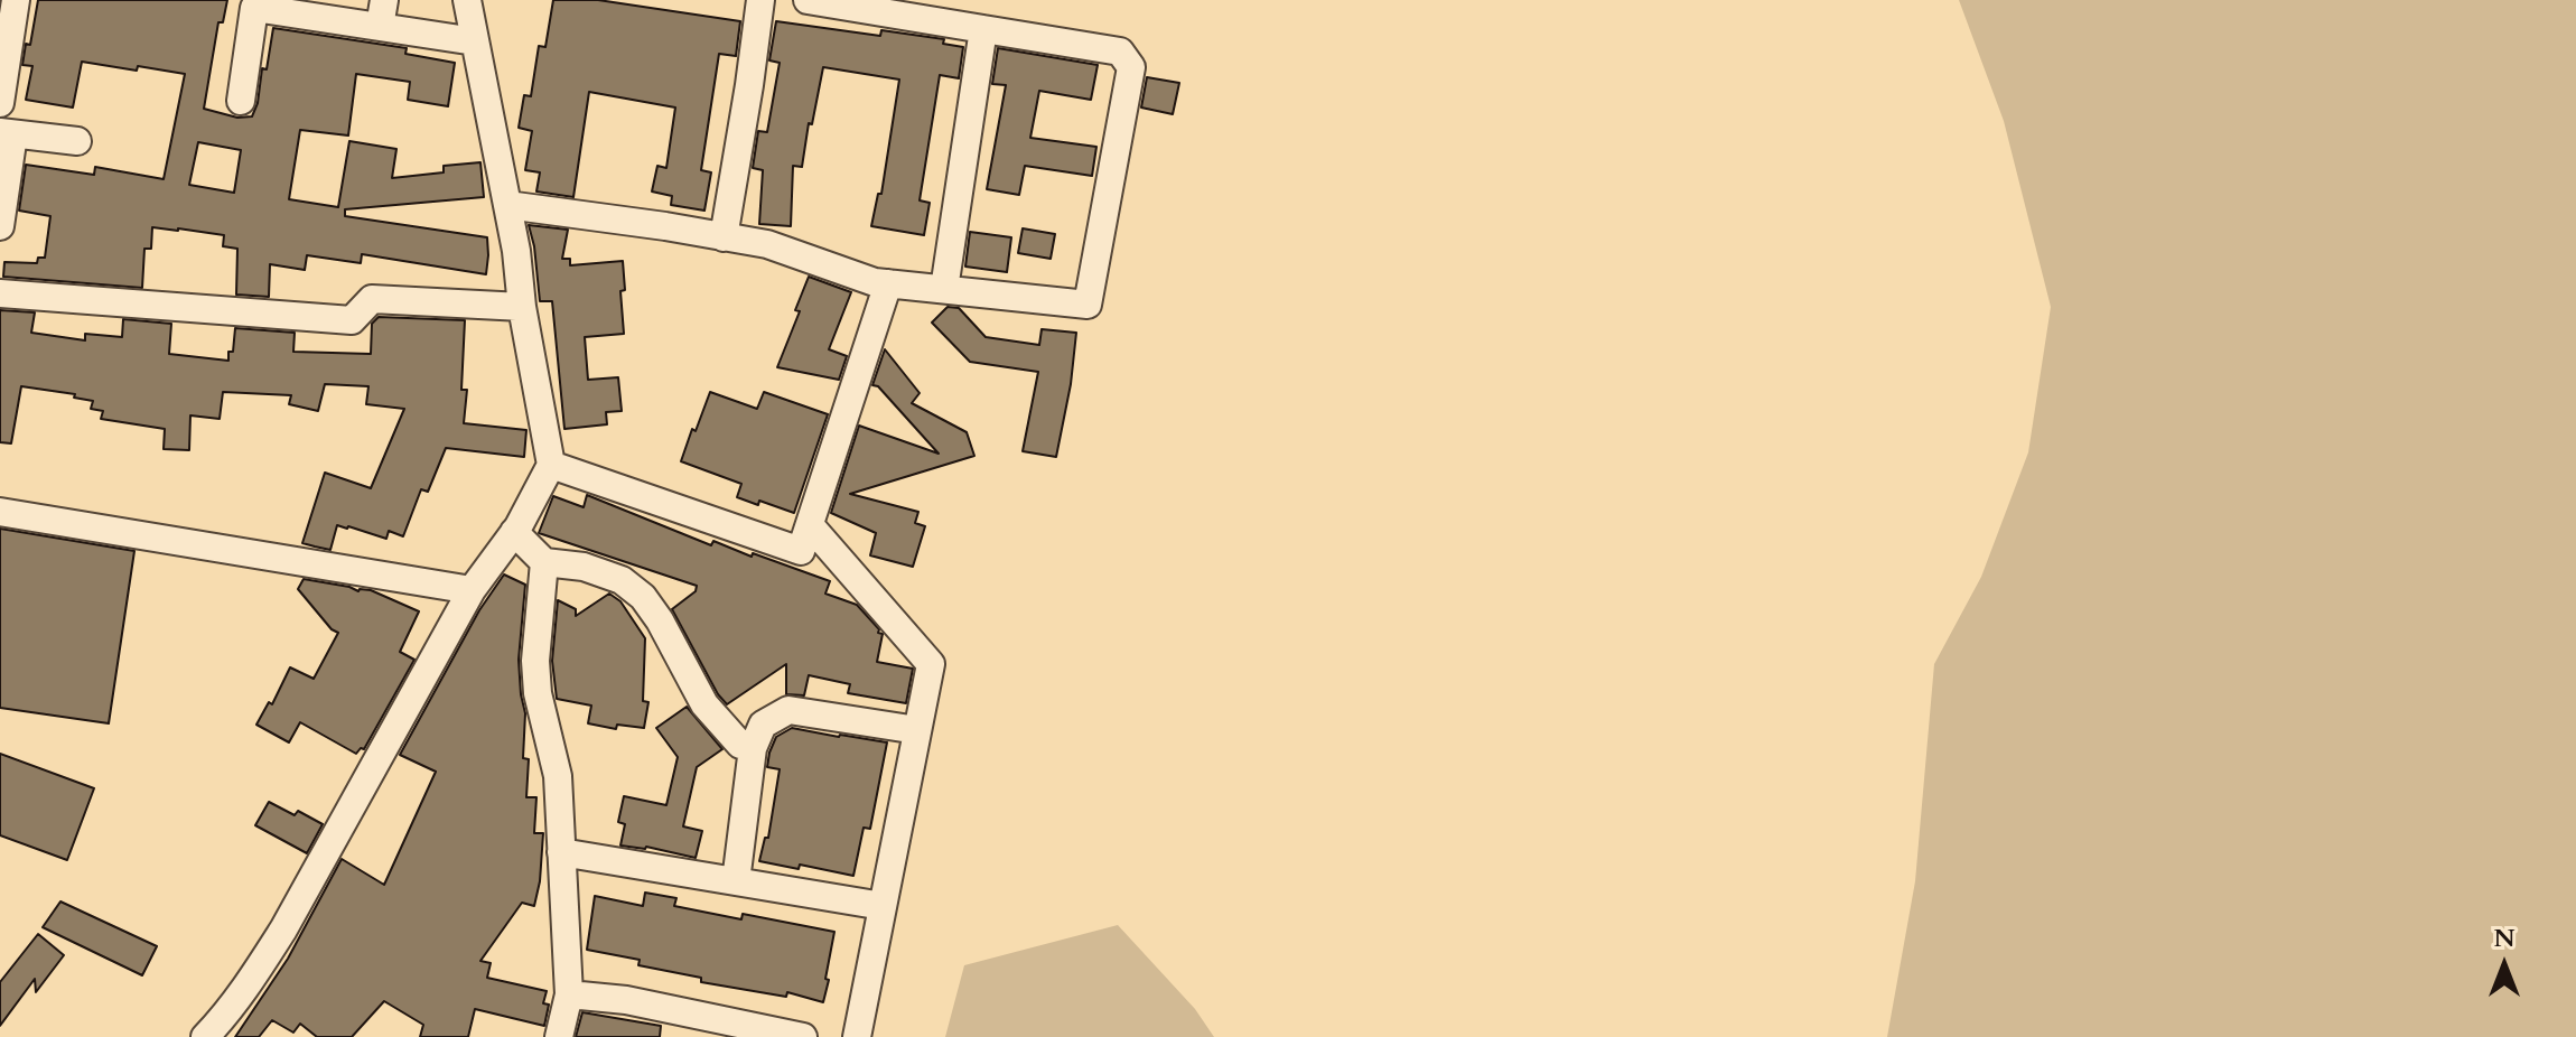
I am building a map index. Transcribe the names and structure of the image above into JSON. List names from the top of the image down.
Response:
{
  "north": "top"
}
